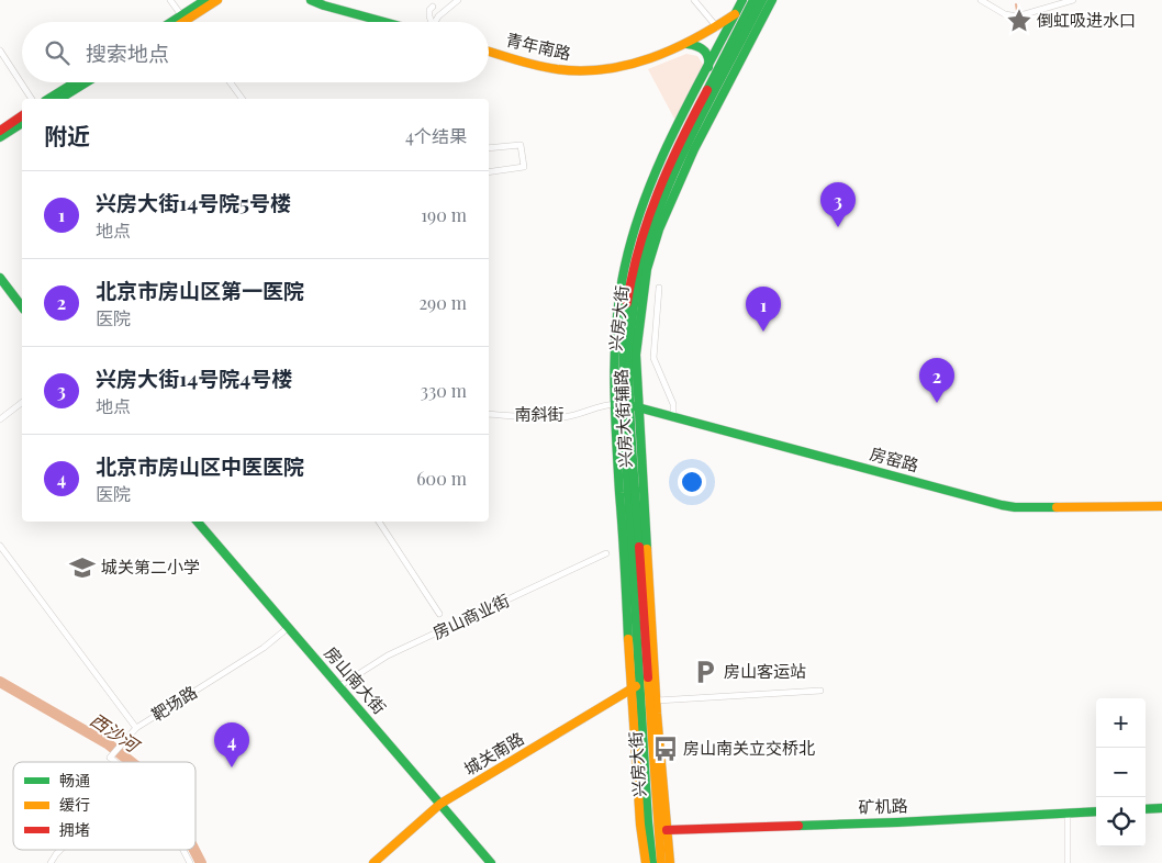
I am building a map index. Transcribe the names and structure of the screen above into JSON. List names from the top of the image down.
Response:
{
  "streets": {
    "main road": [
      "青年南路",
      "兴房大街",
      "兴房大街辅路",
      "房窑路",
      "房山南大街",
      "城关南路",
      "矿机路"
    ],
    "street": ["南斜街", "房山商业街", "靶场路"]
  },
  "crossings": [
    ["青年南路", "兴房大街"],
    ["兴房大街", "南斜街"],
    ["兴房大街", "兴房大街辅路"],
    ["兴房大街", "房窑路"],
    ["兴房大街", "城关南路"],
    ["南斜街", "兴房大街辅路"],
    ["南斜街", "房窑路"],
    ["兴房大街辅路", "房窑路"],
    ["兴房大街辅路", "矿机路"],
    ["房山商业街", "房山南大街"],
    ["房山南大街", "靶场路"],
    ["房山南大街", "城关南路"]
  ],
  "water": ["西沙河"],
  "places": {
    "place": ["倒虹吸进水口"],
    "school or university": ["城关第二小学"],
    "parking": ["房山客运站"],
    "bus stop": ["房山南关立交桥北"]
  },
  "legend": ["畅通", "缓行", "拥堵"],
  "page": {
    "search": "搜索地点",
    "heading": ["附近", "4个结果"],
    "list": [
      {
        "mark": "1",
        "name": "兴房大街14号院5号楼",
        "note": "地点",
        "value": "190 m"
      },
      {
        "mark": "2",
        "name": "北京市房山区第一医院",
        "note": "医院",
        "value": "290 m"
      },
      {
        "mark": "3",
        "name": "兴房大街14号院4号楼",
        "note": "地点",
        "value": "330 m"
      },
      {
        "mark": "4",
        "name": "北京市房山区中医医院",
        "note": "医院",
        "value": "600 m"
      }
    ],
    "pins": [
      "3",
      "1",
      "2",
      "4"
    ],
    "map_buttons": ["+", "−"]
  }
}
